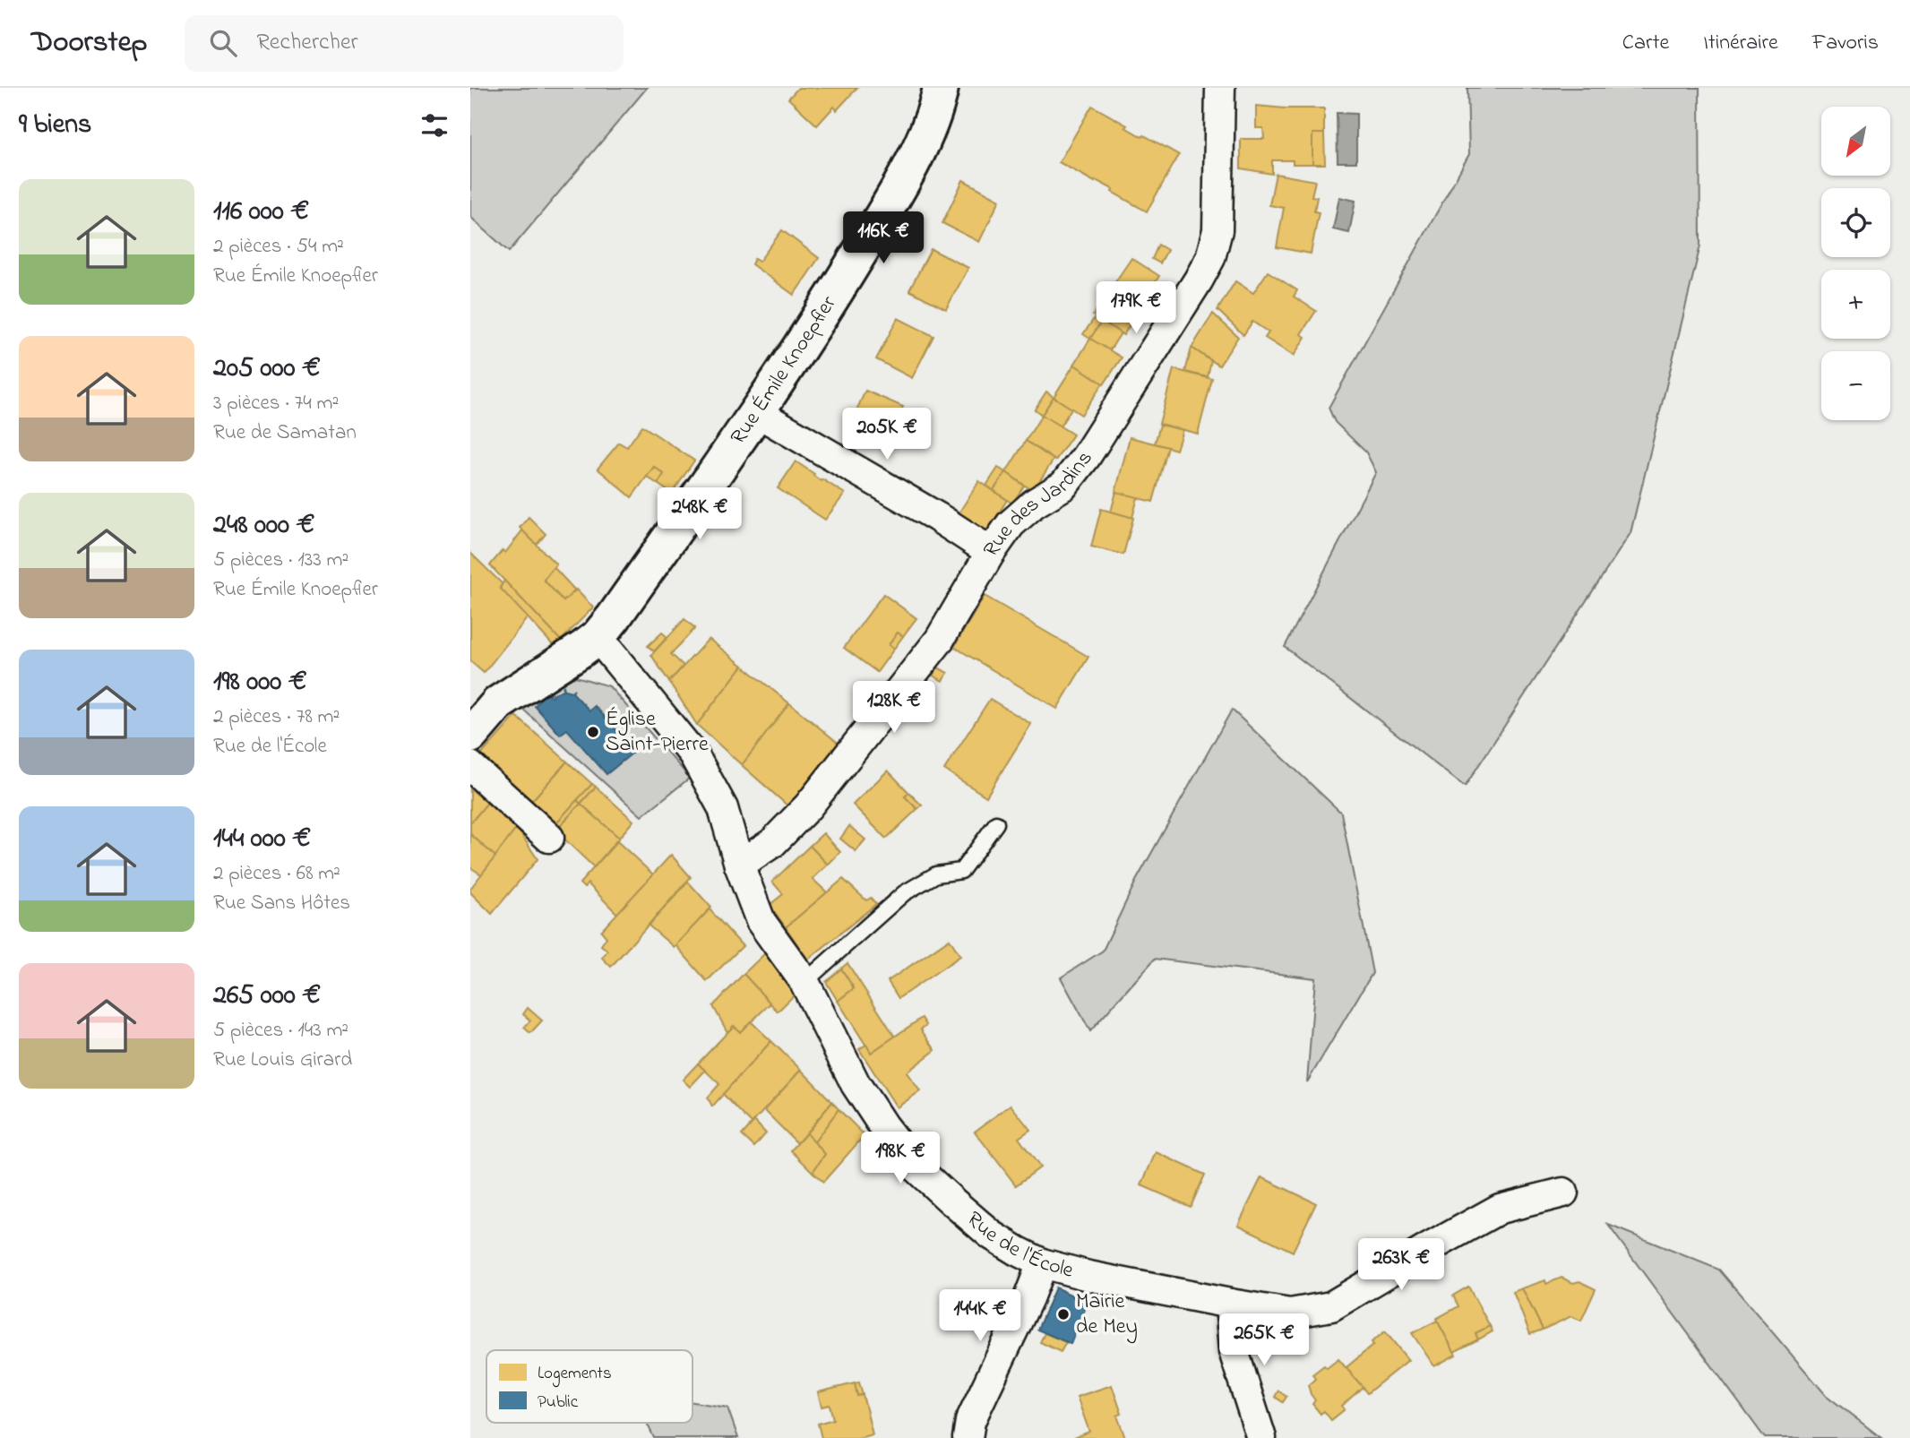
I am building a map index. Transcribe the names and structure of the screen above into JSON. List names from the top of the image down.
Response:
{
  "streets": {
    "main road": ["Rue Émile Knoepfler"],
    "street": ["Rue des Jardins", "Rue de l'École"]
  },
  "crossings": [
    ["Rue Émile Knoepfler", "Rue de l'École"],
    ["Rue des Jardins", "Rue de l'École"]
  ],
  "places": ["Église Saint-Pierre", "Mairie de Mey"],
  "legend": ["Logements", "Public"],
  "north": "bottom left",
  "page": {
    "header": "Doorstep",
    "search": "Rechercher",
    "nav": ["Carte", "Itinéraire", "Favoris"],
    "heading": "9 biens",
    "map_buttons": ["+", "−"],
    "list": [
      {
        "name": "116 000 €",
        "note": "2 pièces · 54 m² · Rue Émile Knoepfler"
      },
      {
        "name": "205 000 €",
        "note": "3 pièces · 74 m² · Rue de Samatan"
      },
      {
        "name": "248 000 €",
        "note": "5 pièces · 133 m² · Rue Émile Knoepfler"
      },
      {
        "name": "198 000 €",
        "note": "2 pièces · 78 m² · Rue de l'École"
      },
      {
        "name": "144 000 €",
        "note": "2 pièces · 68 m² · Rue Sans Hôtes"
      },
      {
        "name": "265 000 €",
        "note": "5 pièces · 143 m² · Rue Louis Girard"
      }
    ],
    "price": [
      "116K €",
      "179K €",
      "205K €",
      "248K €",
      "128K €",
      "198K €",
      "263K €",
      "144K €",
      "265K €"
    ]
  }
}
